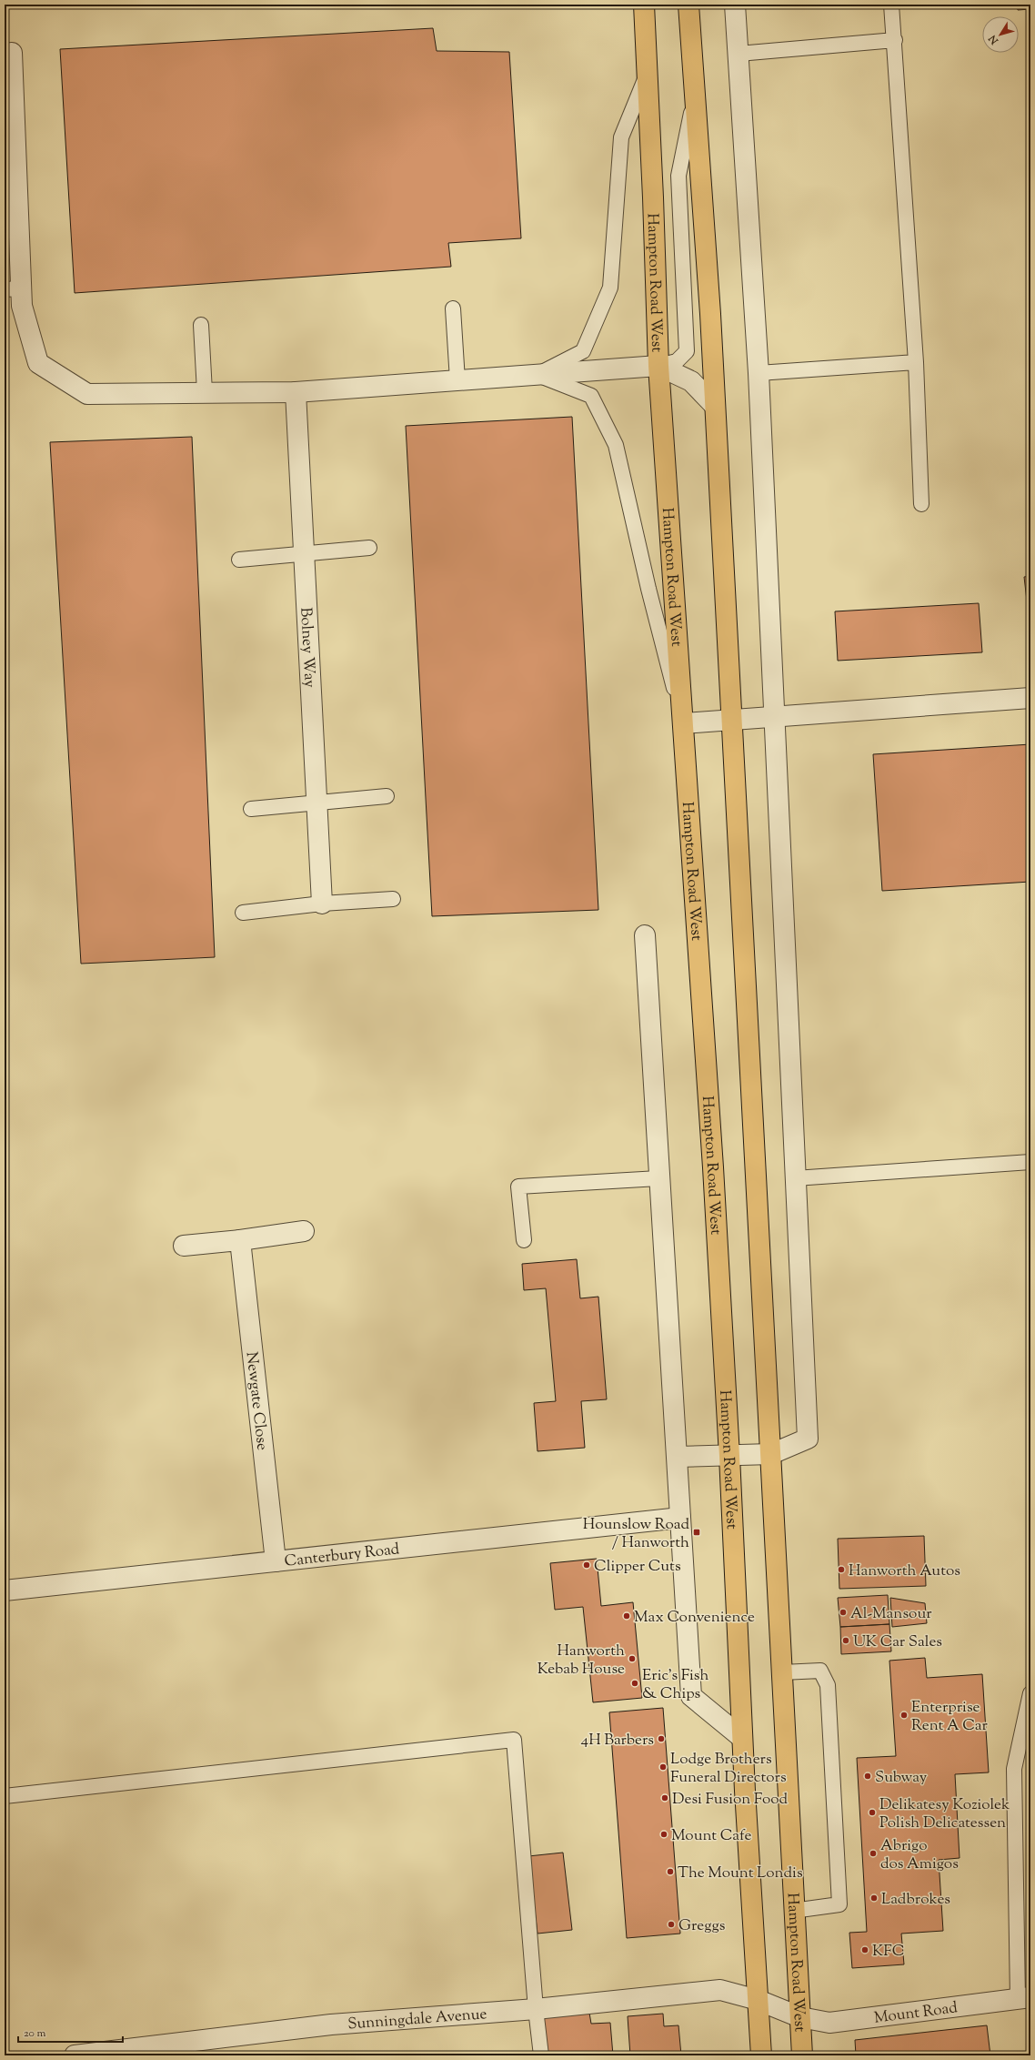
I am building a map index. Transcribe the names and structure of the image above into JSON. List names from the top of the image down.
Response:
{
  "streets": {
    "main road": ["Hampton Road West"],
    "street": [
      "Bolney Way",
      "Newgate Close",
      "Canterbury Road",
      "Mount Road",
      "Sunningdale Avenue"
    ]
  },
  "crossings": [
    ["Hampton Road West", "Mount Road"],
    ["Hampton Road West", "Sunningdale Avenue"],
    ["Newgate Close", "Canterbury Road"],
    ["Mount Road", "Sunningdale Avenue"]
  ],
  "places": {
    "transit": ["Hounslow Road / Hanworth"],
    "other": [
      "Clipper Cuts",
      "Hanworth Autos",
      "Al-Mansour",
      "Max Convenience",
      "UK Car Sales",
      "Hanworth Kebab House",
      "Eric's Fish & Chips",
      "Enterprise Rent A Car",
      "4H Barbers",
      "Lodge Brothers Funeral Directors",
      "Subway",
      "Desi Fusion Food",
      "Delikatesy Koziolek Polish Delicatessen",
      "Mount Cafe",
      "Abrigo dos Amigos",
      "The Mount Londis",
      "Ladbrokes",
      "Greggs",
      "KFC"
    ]
  },
  "scale_bar": "20 m",
  "north": "bottom left"
}
